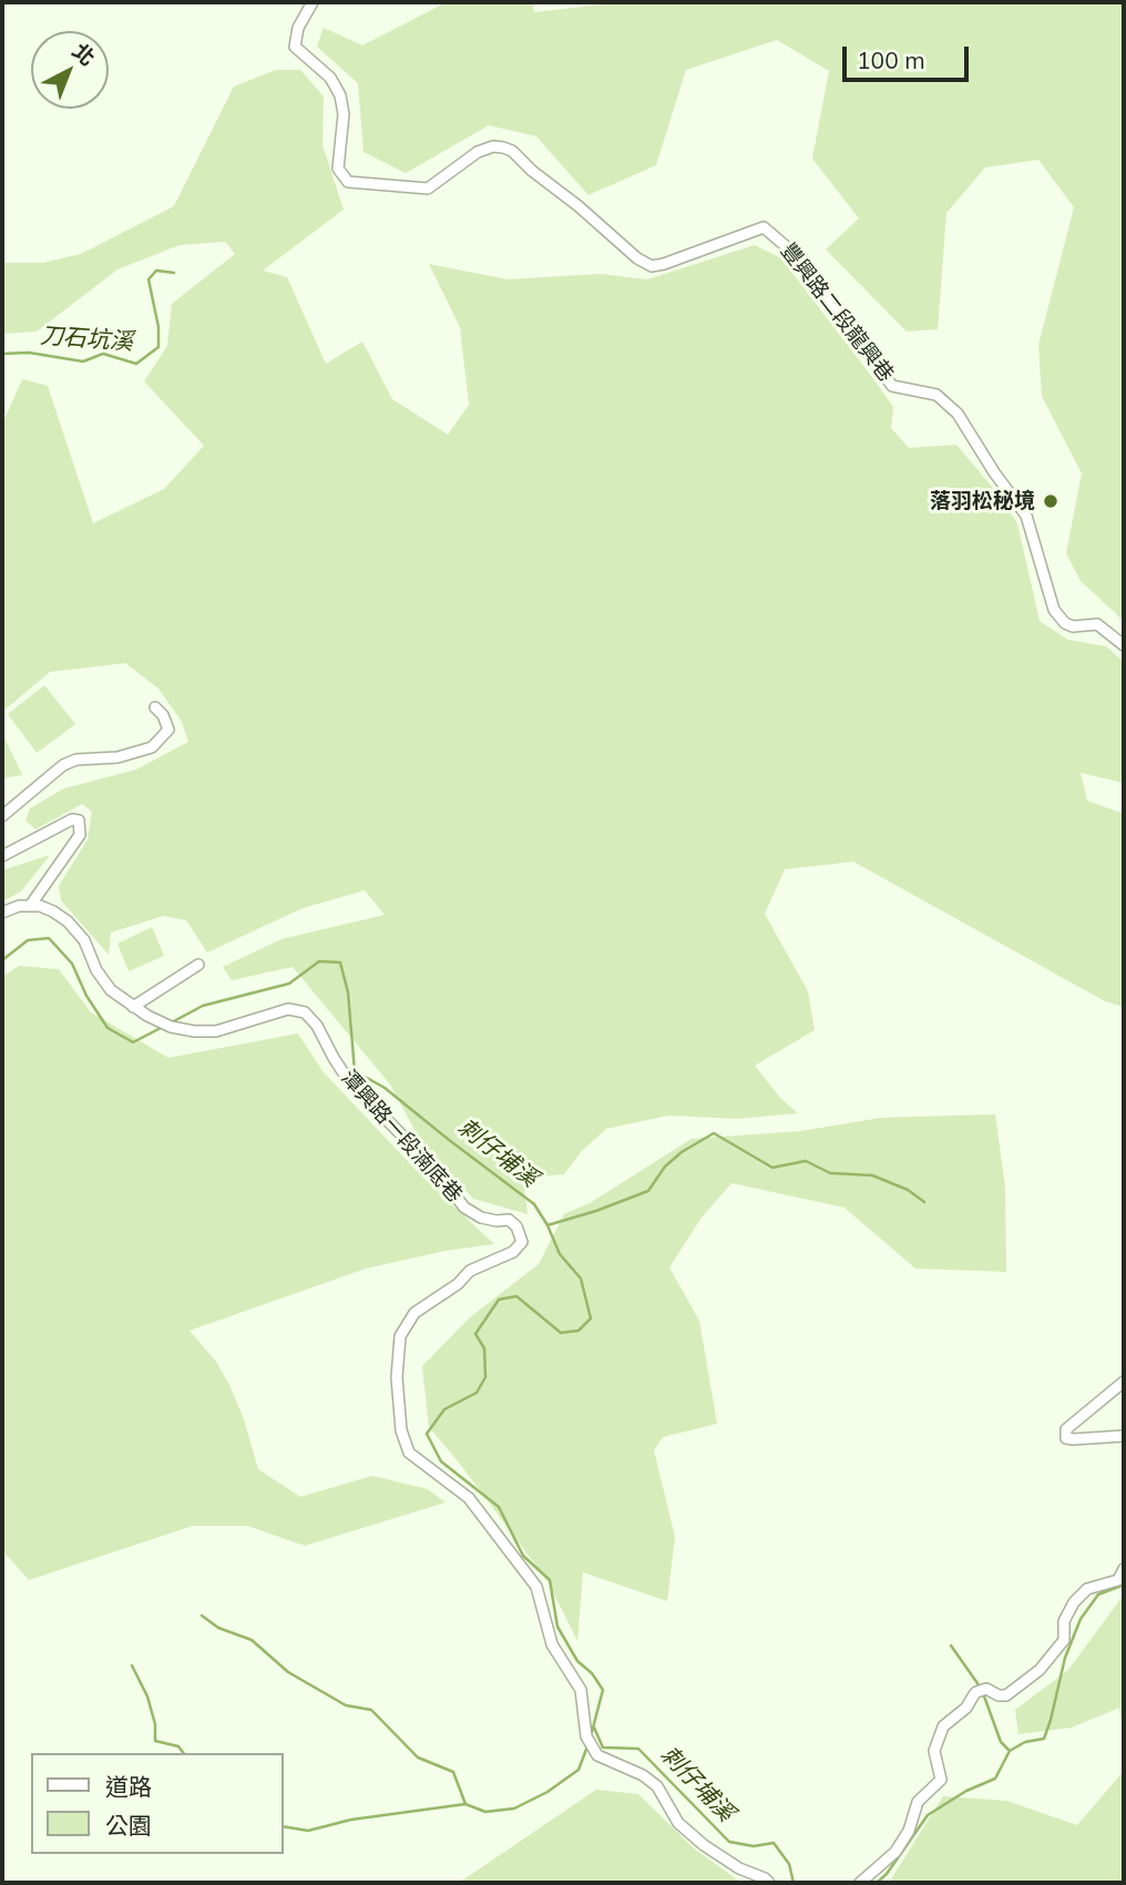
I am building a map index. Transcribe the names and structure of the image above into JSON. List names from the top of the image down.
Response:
{
  "streets": {
    "street": ["豐興路二段龍興巷", "潭興路一段湳底巷"]
  },
  "water": ["刀石坑溪", "刺仔埔溪"],
  "places": ["落羽松秘境"],
  "legend": ["道路", "公園"],
  "scale_bar": "100 m",
  "north": "top right"
}
